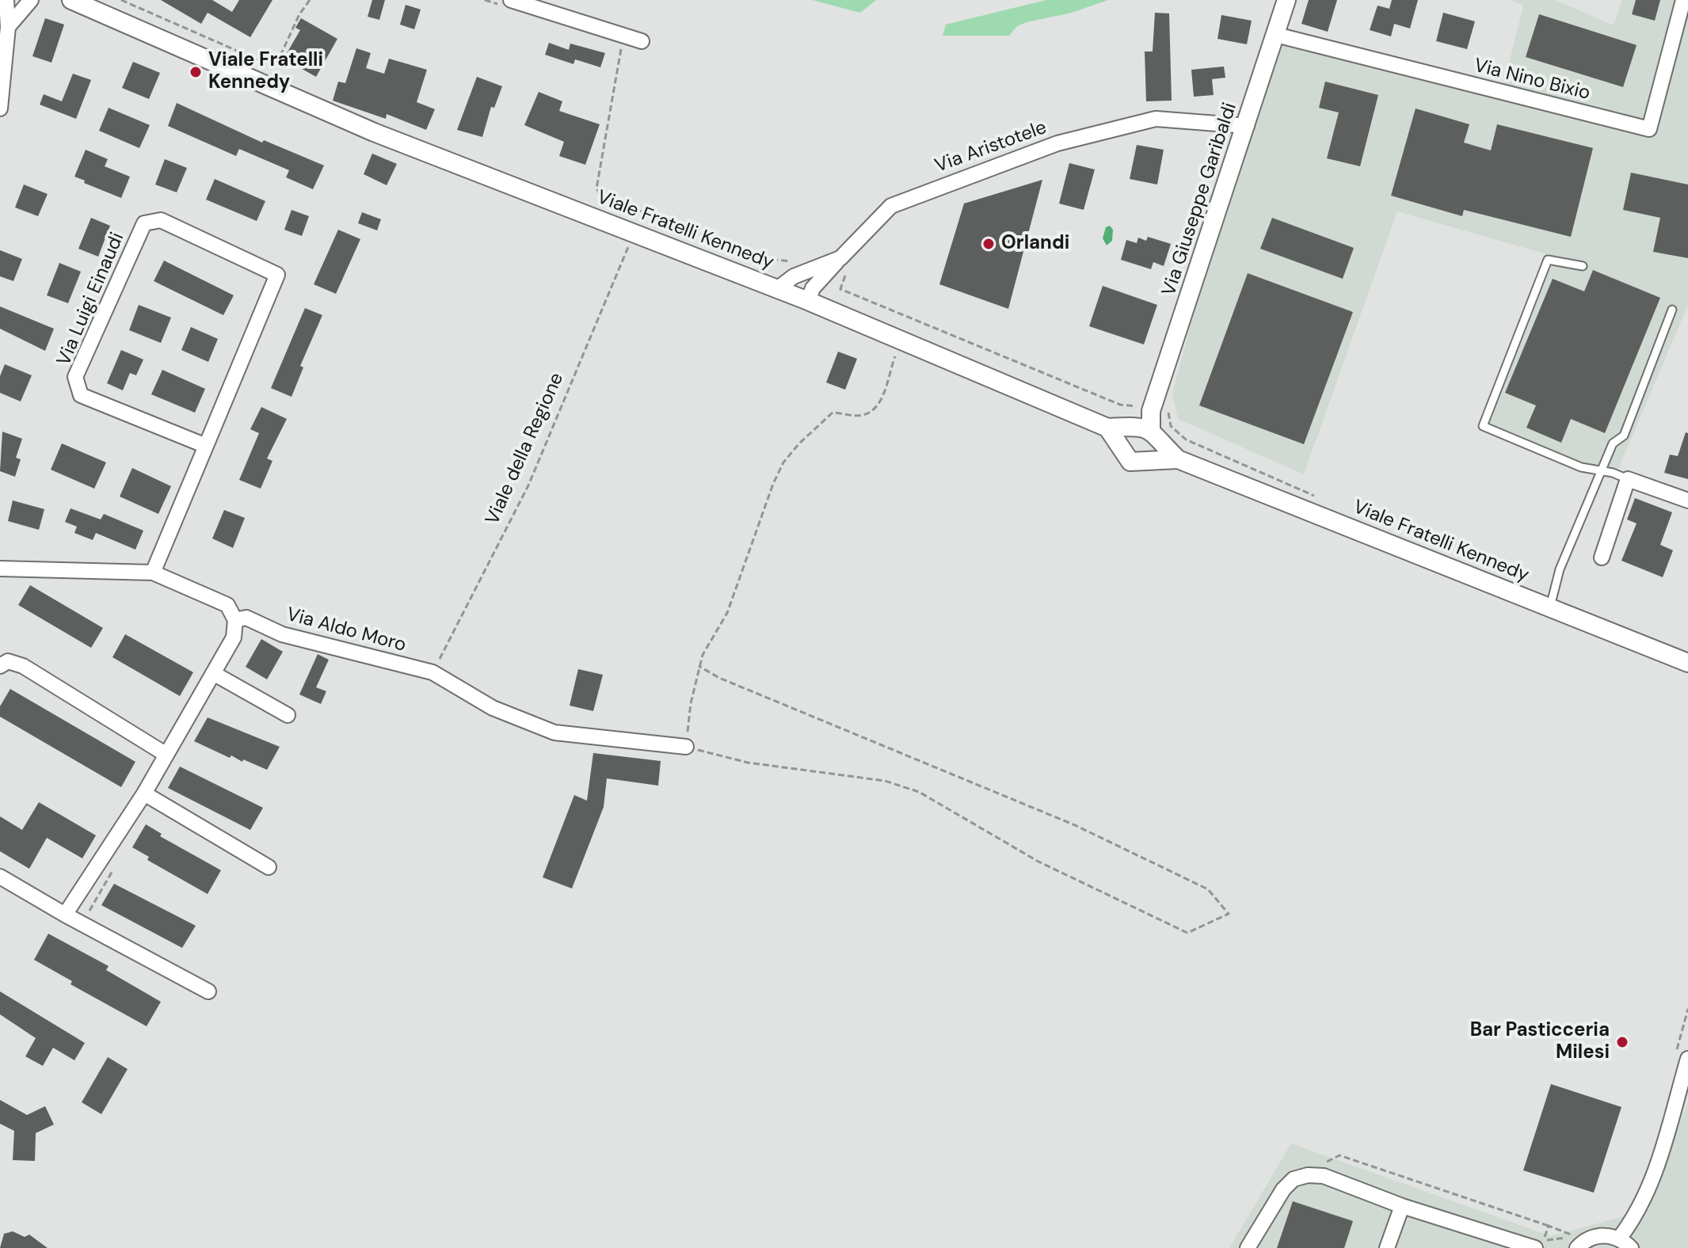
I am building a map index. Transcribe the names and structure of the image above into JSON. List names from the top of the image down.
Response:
{
  "streets": {
    "street": [
      "Via Nino Bixio",
      "Via Aristotele",
      "Via Giuseppe Garibaldi",
      "Viale Fratelli Kennedy",
      "Via Luigi Einaudi",
      "Via Aldo Moro"
    ],
    "path": ["Viale della Regione"]
  },
  "crossings": [
    ["Via Nino Bixio", "Via Giuseppe Garibaldi"],
    ["Via Aristotele", "Via Giuseppe Garibaldi"],
    ["Via Aristotele", "Viale Fratelli Kennedy"],
    ["Via Giuseppe Garibaldi", "Viale Fratelli Kennedy"],
    ["Viale Fratelli Kennedy", "Viale della Regione"],
    ["Viale della Regione", "Via Aldo Moro"]
  ],
  "places": ["Viale Fratelli Kennedy", "Orlandi", "Bar Pasticceria Milesi"]
}
